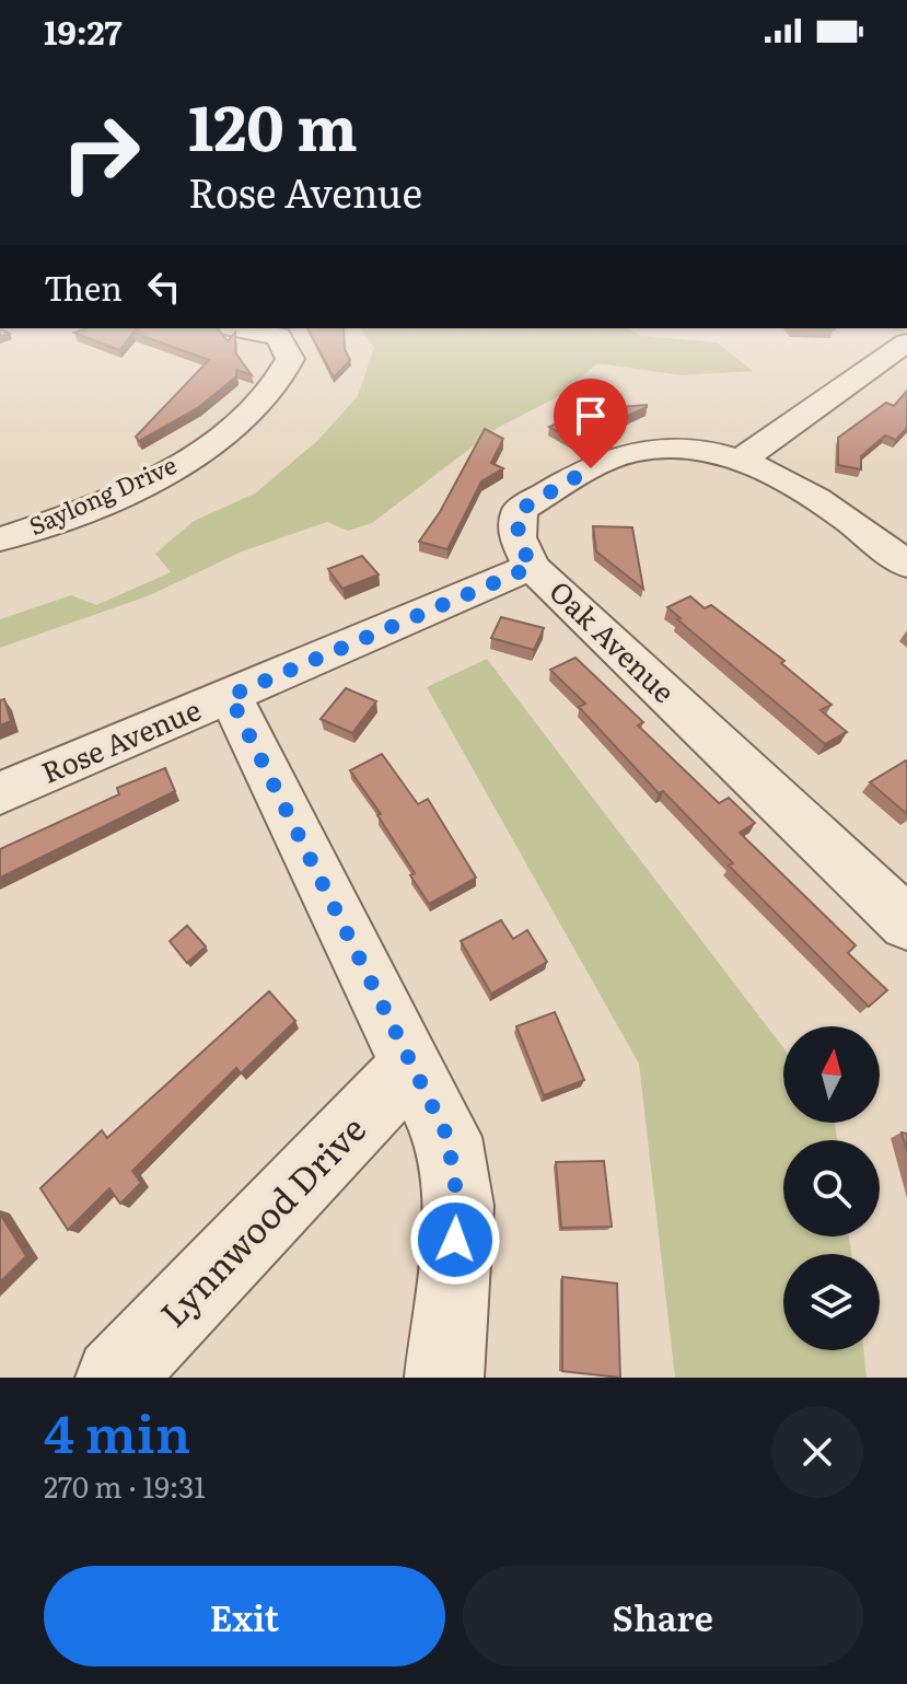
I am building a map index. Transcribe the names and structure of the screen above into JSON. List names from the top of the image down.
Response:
{
  "streets": {
    "street": [
      "Saylong Drive",
      "Oak Avenue",
      "Rose Avenue",
      "Lynnwood Drive"
    ]
  },
  "crossings": [
    ["Oak Avenue", "Rose Avenue"]
  ],
  "north": "top",
  "page": {
    "status": "19:27",
    "turn": ["120 m", "Rose Avenue"],
    "then": "Then",
    "heading": ["4 min", "270 m · 19:31"],
    "buttons": ["Exit", "Share"]
  }
}
